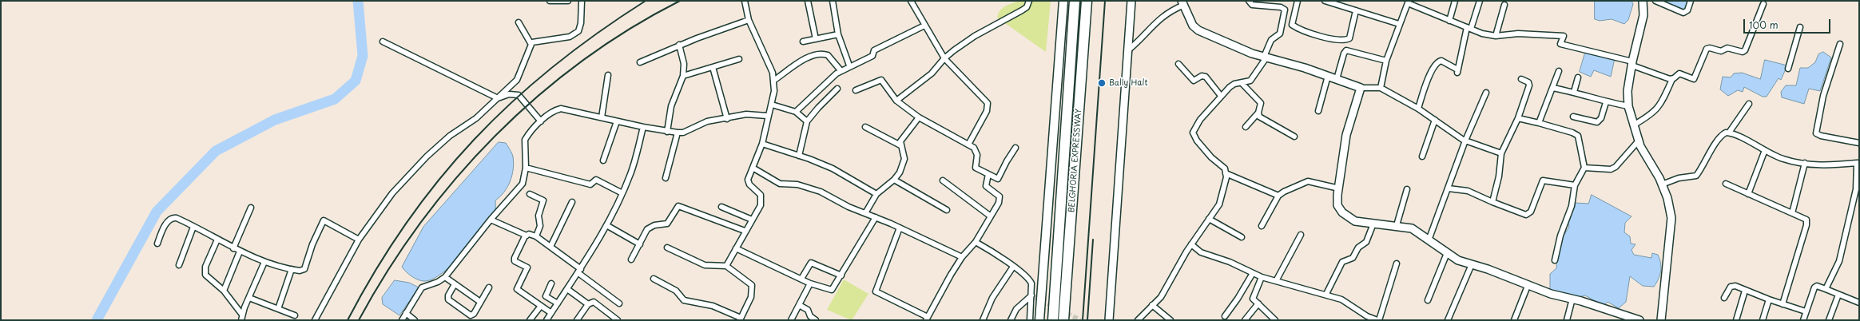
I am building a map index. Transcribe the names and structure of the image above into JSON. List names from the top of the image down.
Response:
{
  "streets": {
    "highway": ["BELGHORIA EXPRESSWAY"]
  },
  "places": ["Bally Halt"],
  "scale_bar": "100 m"
}
